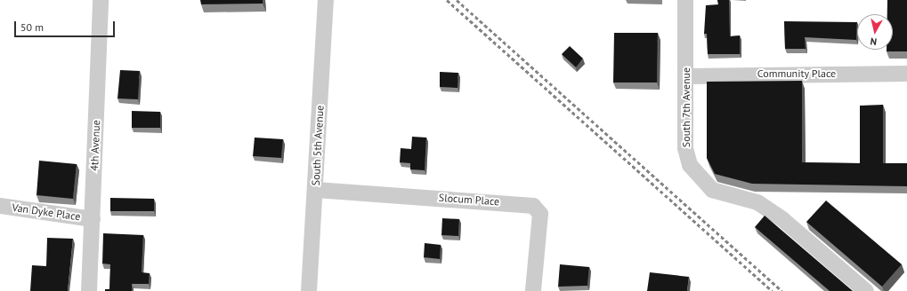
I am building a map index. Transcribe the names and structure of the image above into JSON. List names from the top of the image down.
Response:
{
  "streets": {
    "street": [
      "Community Place",
      "South 7th Avenue",
      "4th Avenue",
      "South 5th Avenue",
      "Slocum Place",
      "Van Dyke Place"
    ]
  },
  "crossings": [
    ["Community Place", "South 7th Avenue"],
    ["4th Avenue", "Van Dyke Place"],
    ["South 5th Avenue", "Slocum Place"]
  ],
  "scale_bar": "50 m",
  "north": "bottom"
}
